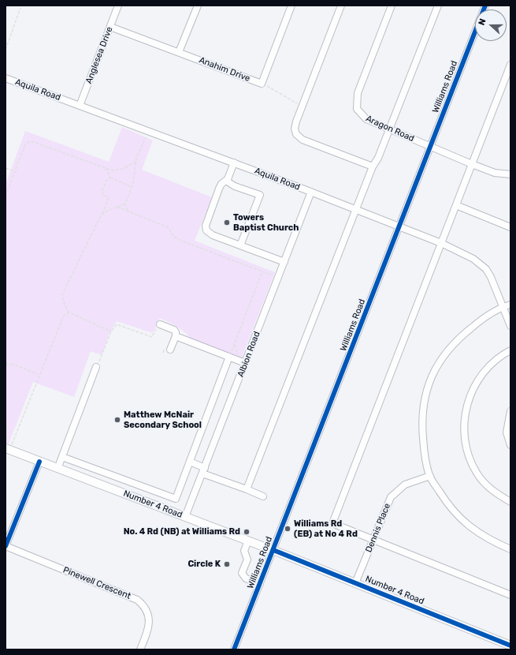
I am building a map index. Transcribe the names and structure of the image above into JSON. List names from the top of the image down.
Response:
{
  "streets": {
    "main road": ["Number 4 Road"],
    "street": [
      "Anglesea Drive",
      "Anahim Drive",
      "Williams Road",
      "Aquila Road",
      "Aragon Road",
      "Albion Road",
      "Dennis Place",
      "Pinewell Crescent"
    ]
  },
  "crossings": [
    ["Anglesea Drive", "Anahim Drive"],
    ["Anglesea Drive", "Aquila Road"],
    ["Williams Road", "Aquila Road"],
    ["Williams Road", "Aragon Road"],
    ["Williams Road", "Number 4 Road"],
    ["Aquila Road", "Albion Road"],
    ["Albion Road", "Number 4 Road"],
    ["Number 4 Road", "Dennis Place"]
  ],
  "places": [
    "Towers Baptist Church",
    "Matthew McNair Secondary School",
    "Williams Rd (EB) at No 4 Rd",
    "No. 4 Rd (NB) at Williams Rd",
    "Circle K"
  ],
  "north": "left"
}
